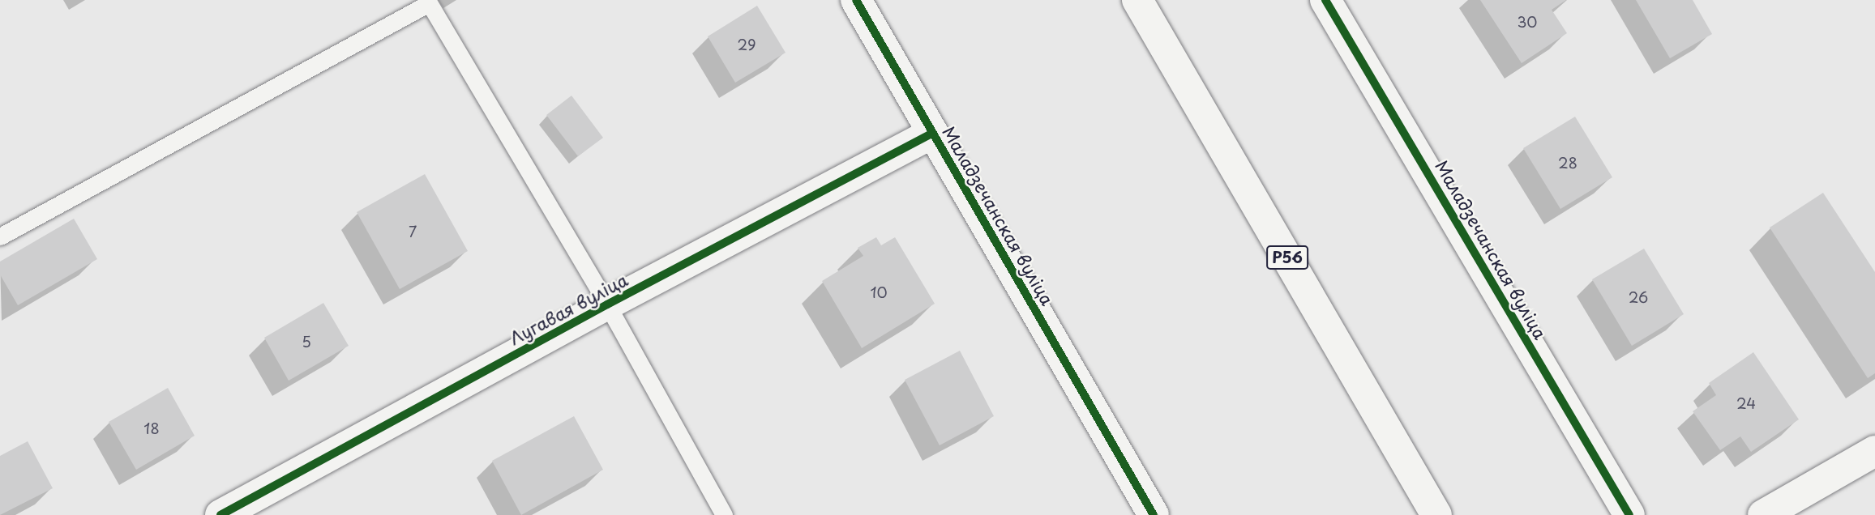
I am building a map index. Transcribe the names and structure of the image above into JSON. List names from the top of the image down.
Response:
{
  "streets": {
    "street": ["Маладзечанская вуліца", "Р56", "Лугавая вуліца"]
  },
  "crossings": [
    ["Маладзечанская вуліца", "Лугавая вуліца"]
  ],
  "house_numbers": [
    "30",
    "29",
    "28",
    "7",
    "10",
    "26",
    "5",
    "24",
    "18"
  ]
}
